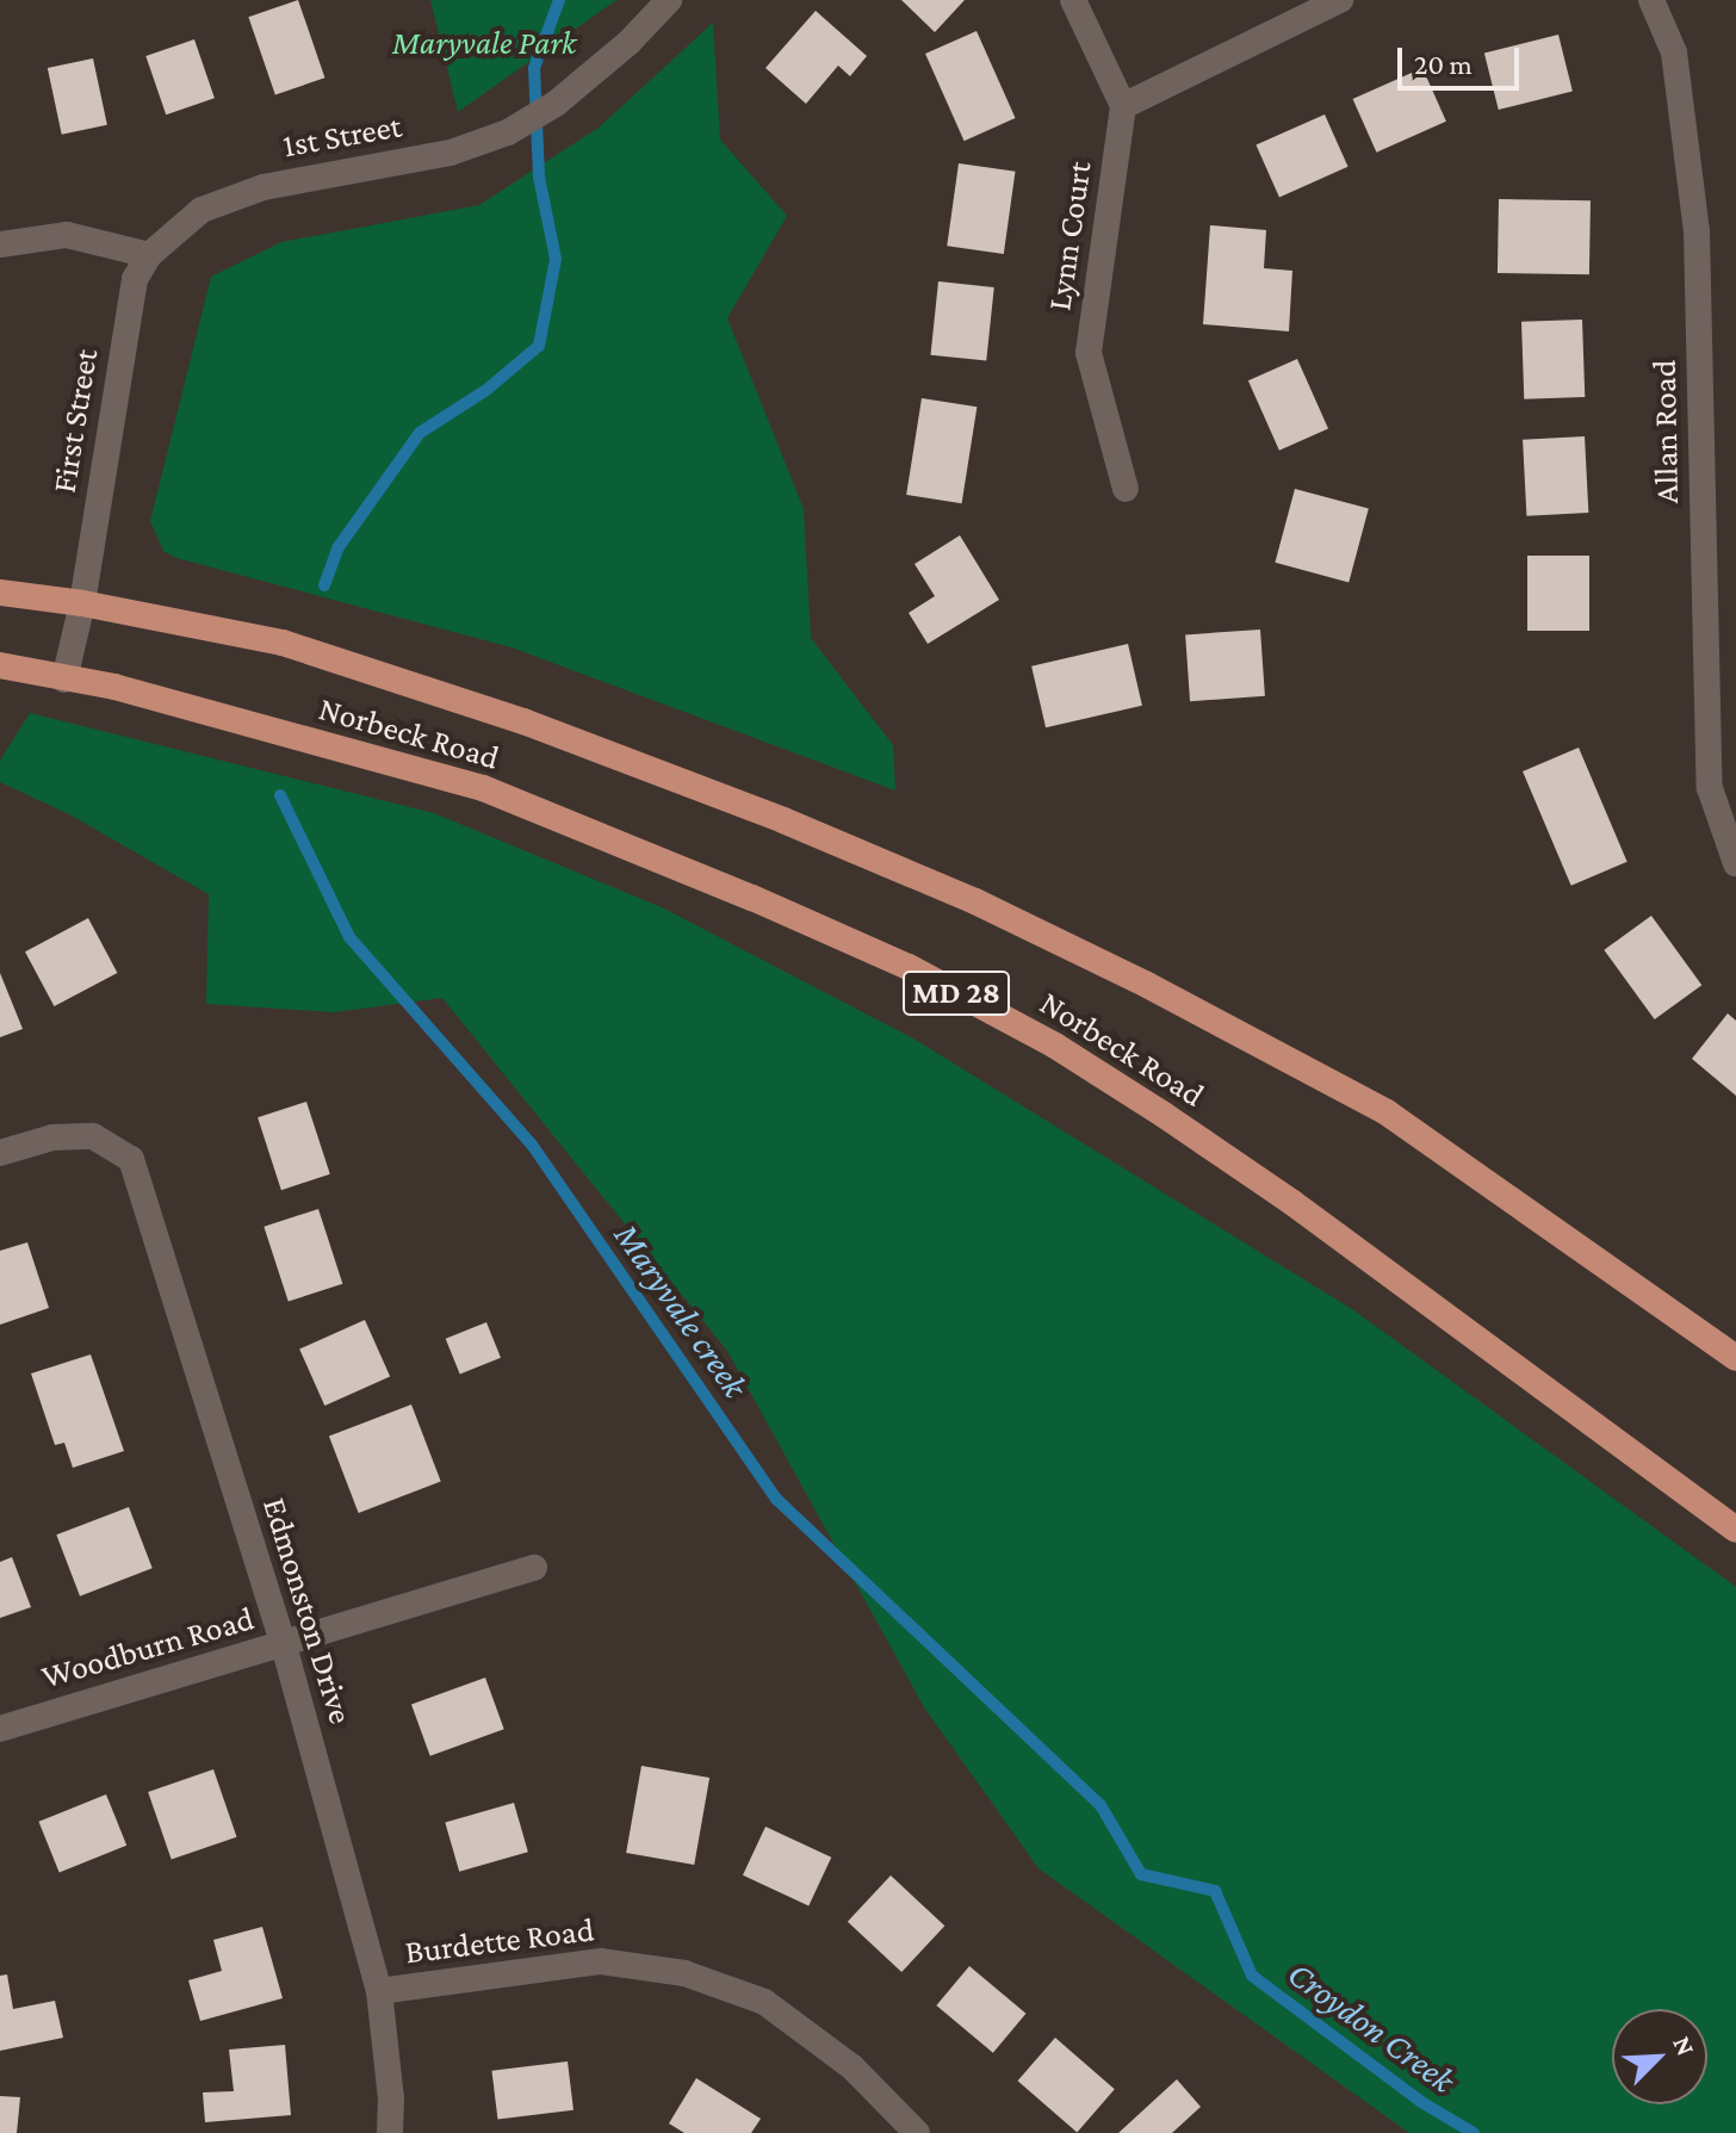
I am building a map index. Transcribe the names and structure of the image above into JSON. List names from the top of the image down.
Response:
{
  "streets": {
    "main road": ["Norbeck Road", "MD 28"],
    "street": [
      "1st Street",
      "Lynn Court",
      "First Street",
      "Allan Road",
      "Edmonston Drive",
      "Woodburn Road",
      "Burdette Road"
    ]
  },
  "crossings": [
    ["1st Street", "First Street"],
    ["First Street", "Norbeck Road"],
    ["First Street", "MD 28"],
    ["Norbeck Road", "MD 28"],
    ["Edmonston Drive", "Woodburn Road"],
    ["Edmonston Drive", "Burdette Road"]
  ],
  "water": ["Maryvale creek", "Croydon Creek"],
  "parks": ["Maryvale Park"],
  "scale_bar": "20 m",
  "north": "top right"
}
